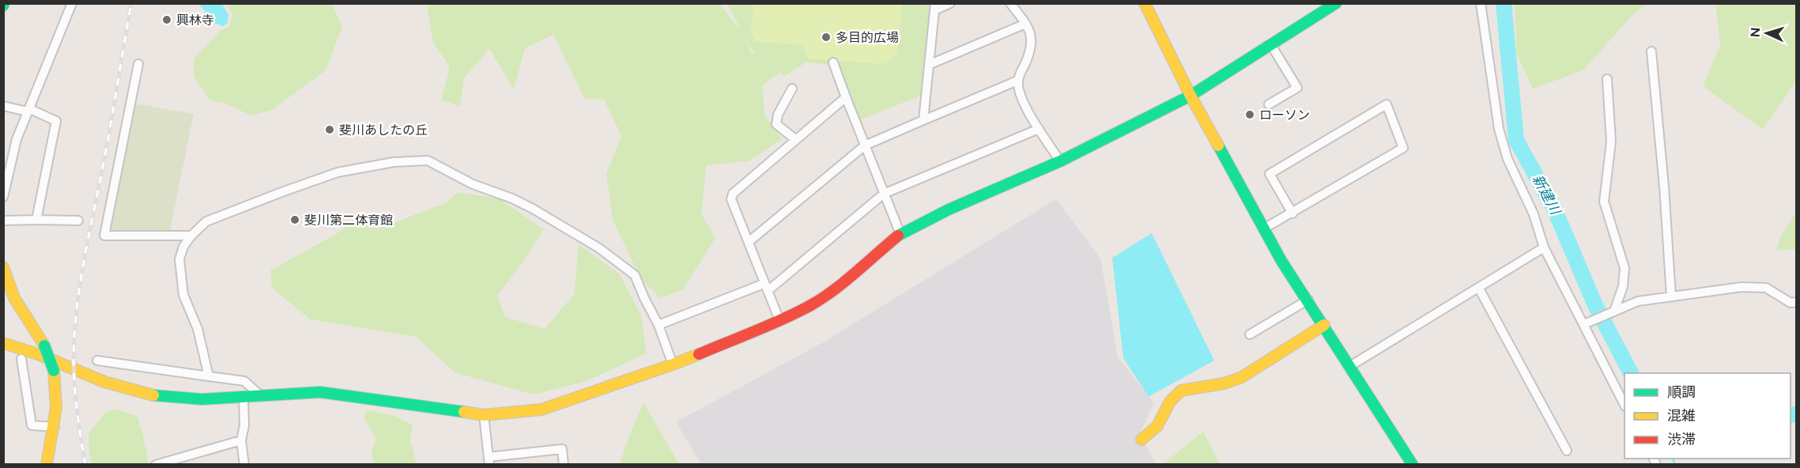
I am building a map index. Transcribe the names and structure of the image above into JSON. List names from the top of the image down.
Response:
{
  "water": ["新建川"],
  "places": [
    "興林寺",
    "多目的広場",
    "ローソン",
    "斐川あしたの丘",
    "斐川第二体育館"
  ],
  "legend": ["順調", "混雑", "渋滞"],
  "north": "left"
}
